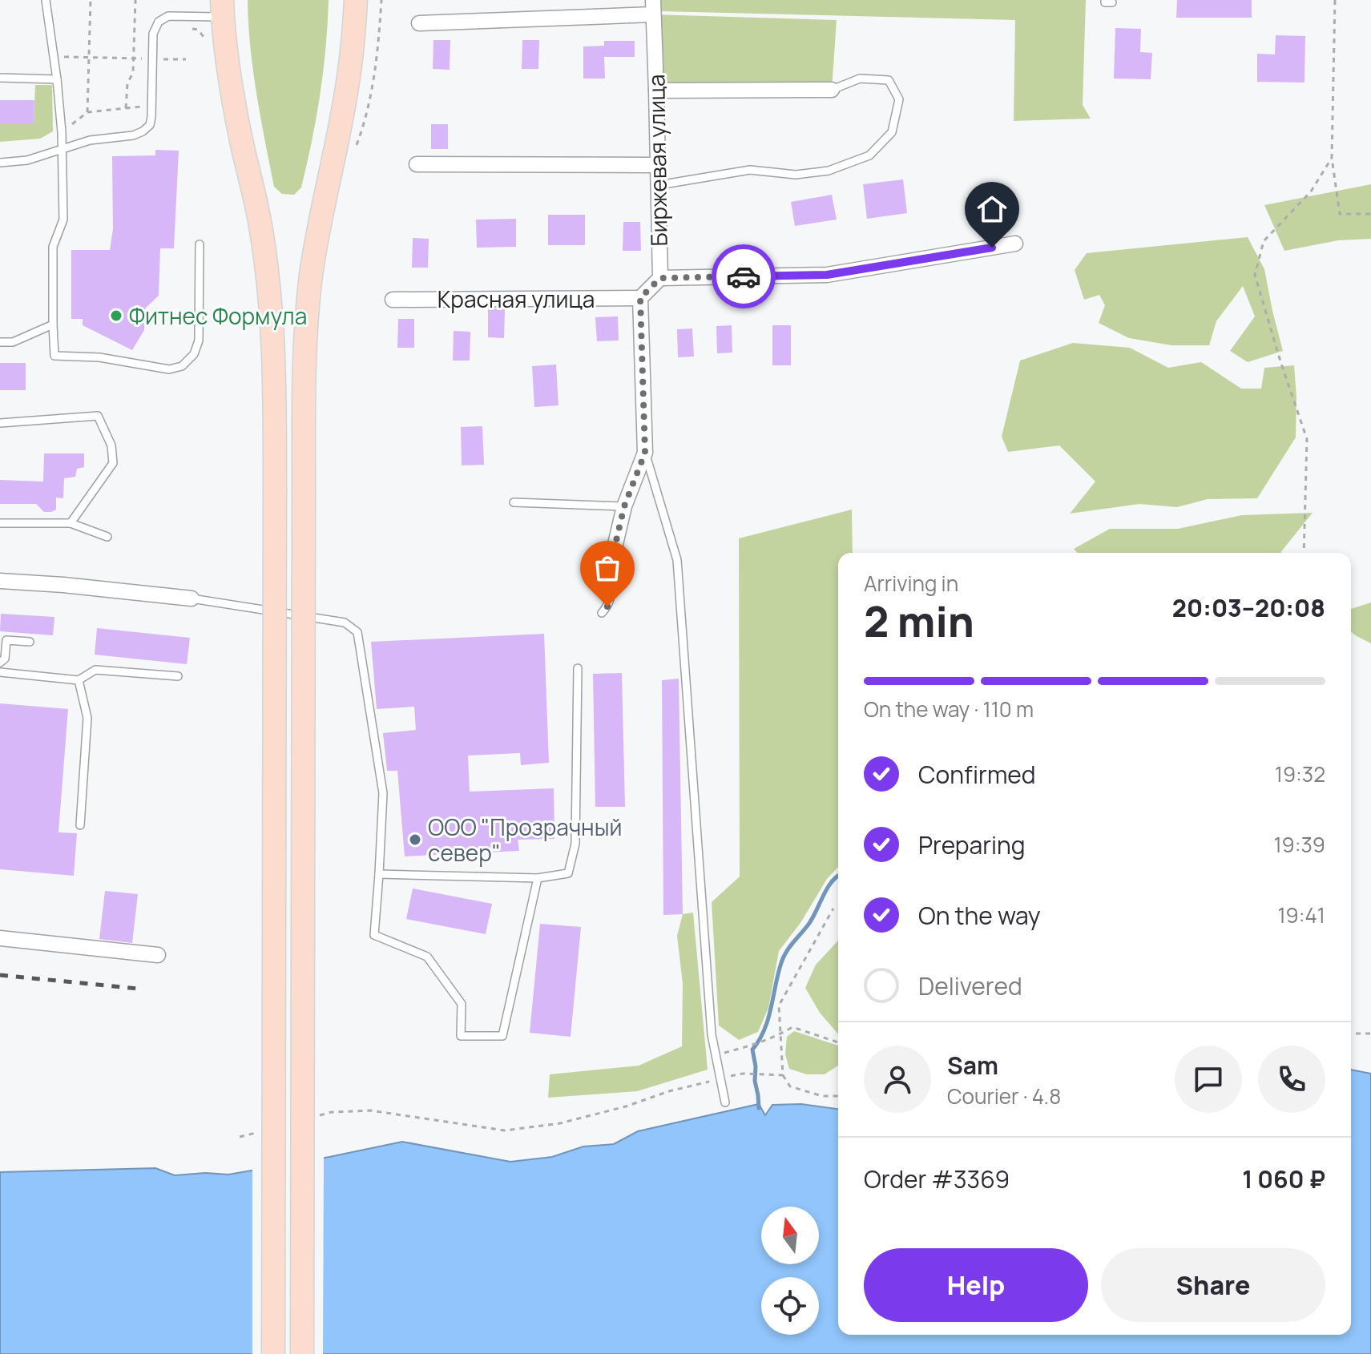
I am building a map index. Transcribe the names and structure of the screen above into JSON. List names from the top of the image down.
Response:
{
  "streets": {
    "street": ["Биржевая улица", "Красная улица"]
  },
  "crossings": [
    ["Биржевая улица", "Красная улица"]
  ],
  "places": ["Фитнес Формула", "ООО \"Прозрачный север\""],
  "north": "top",
  "page": {
    "heading": ["2 min", "Arriving in", "20:03–20:08"],
    "panel": [
      "Sam",
      "Courier · 4.8",
      "Order #3369",
      "1 060 ₽"
    ],
    "bar": "On the way · 110 m",
    "list": [
      ["Confirmed", "19:32"],
      ["Preparing", "19:39"],
      ["On the way", "19:41"],
      "Delivered"
    ],
    "buttons": ["Help", "Share"]
  }
}
